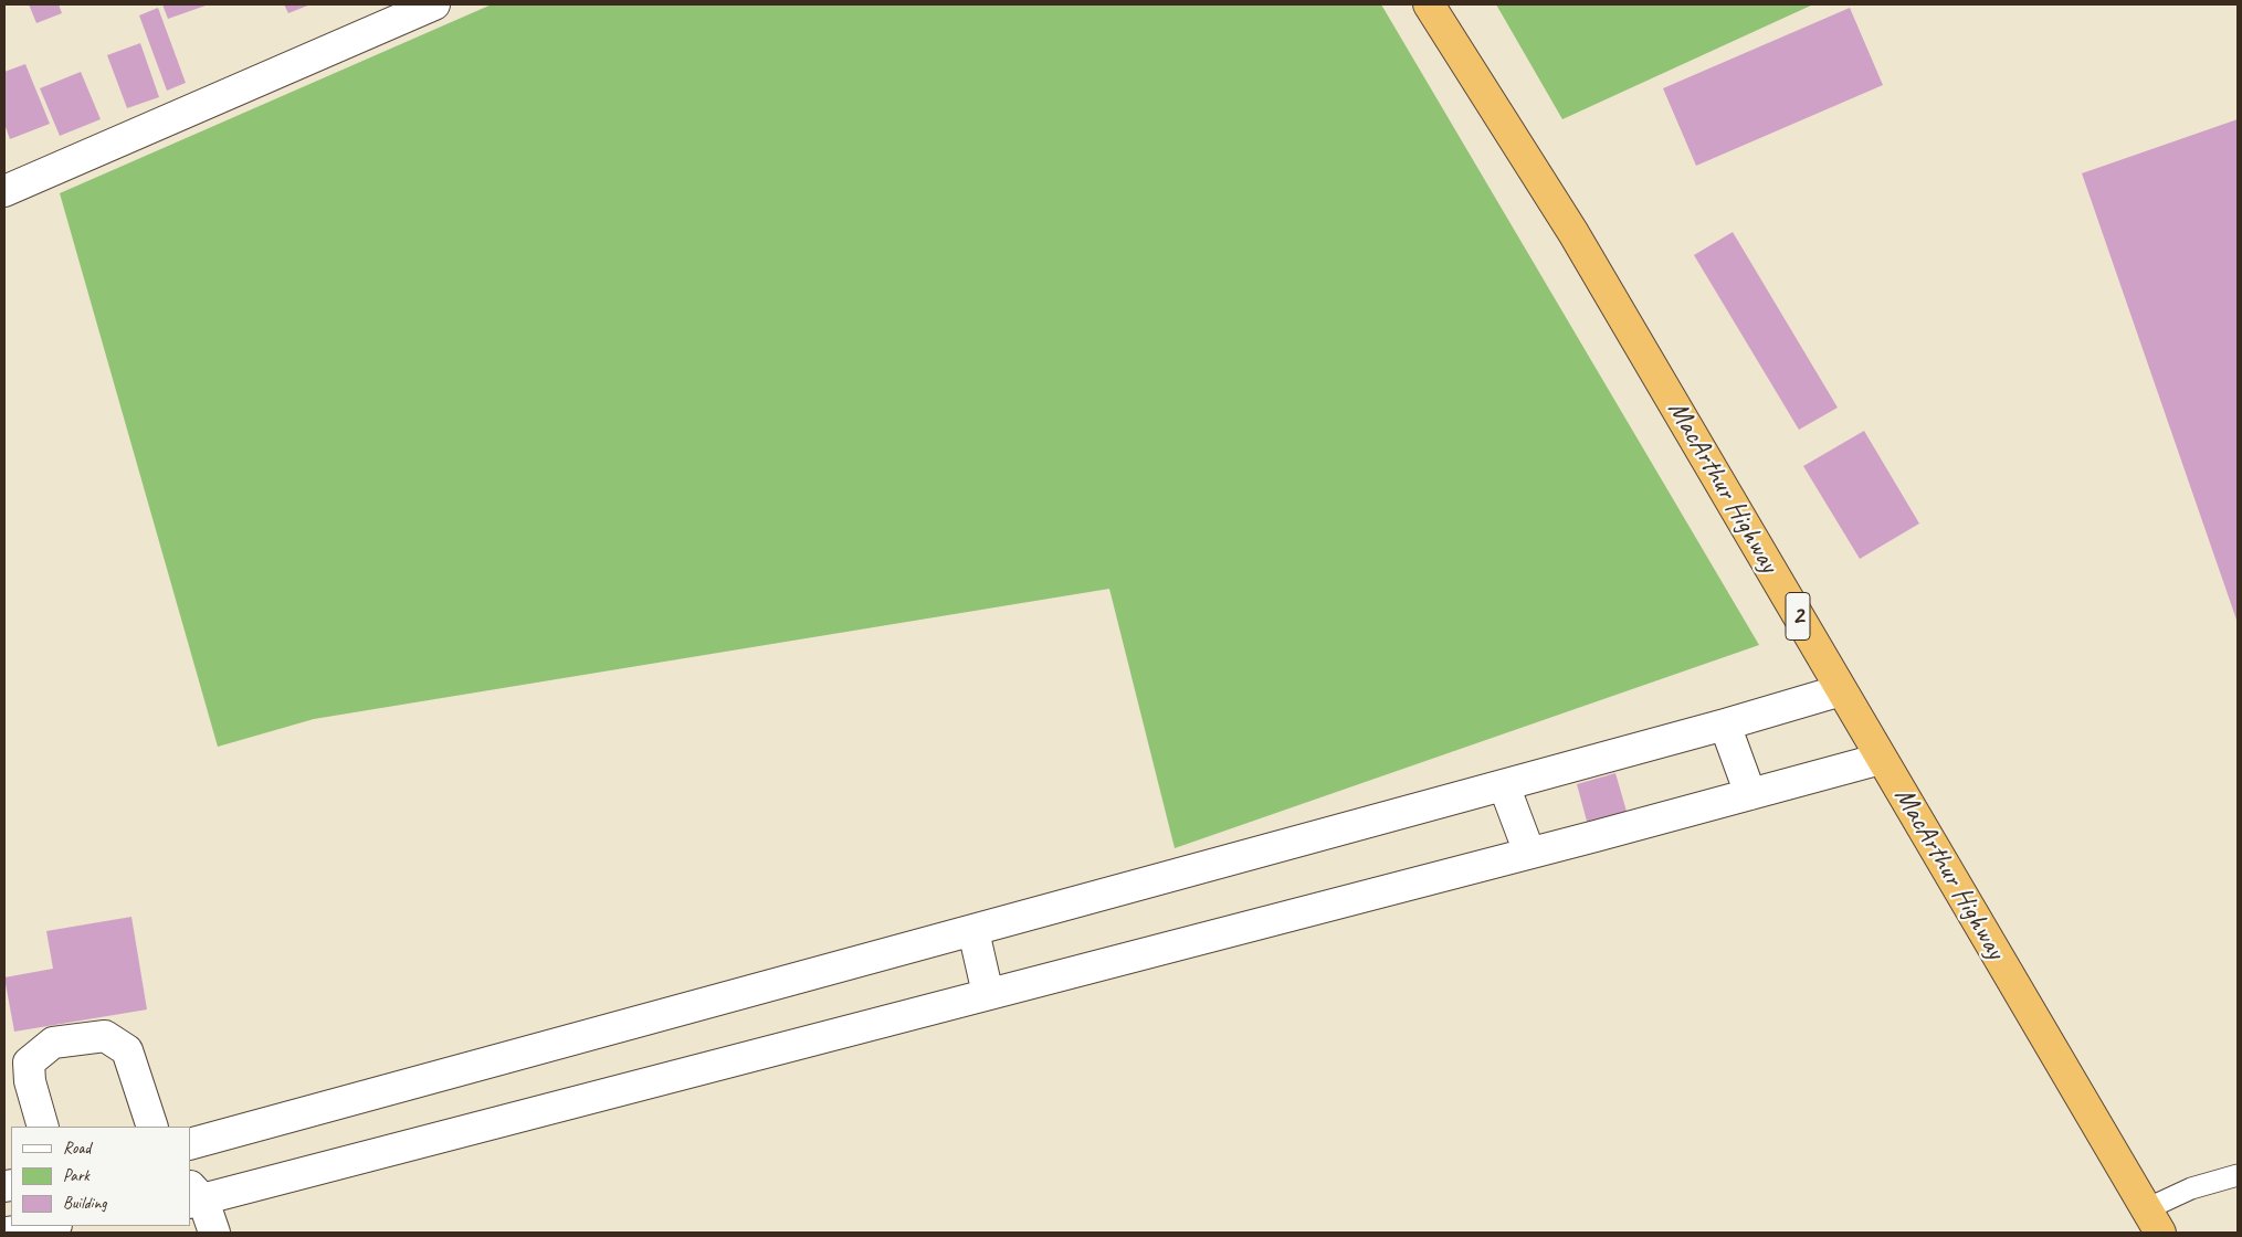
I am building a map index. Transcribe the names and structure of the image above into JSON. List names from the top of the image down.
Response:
{
  "streets": {
    "highway": ["MacArthur Highway", "2"]
  },
  "legend": ["Road", "Park", "Building"]
}
